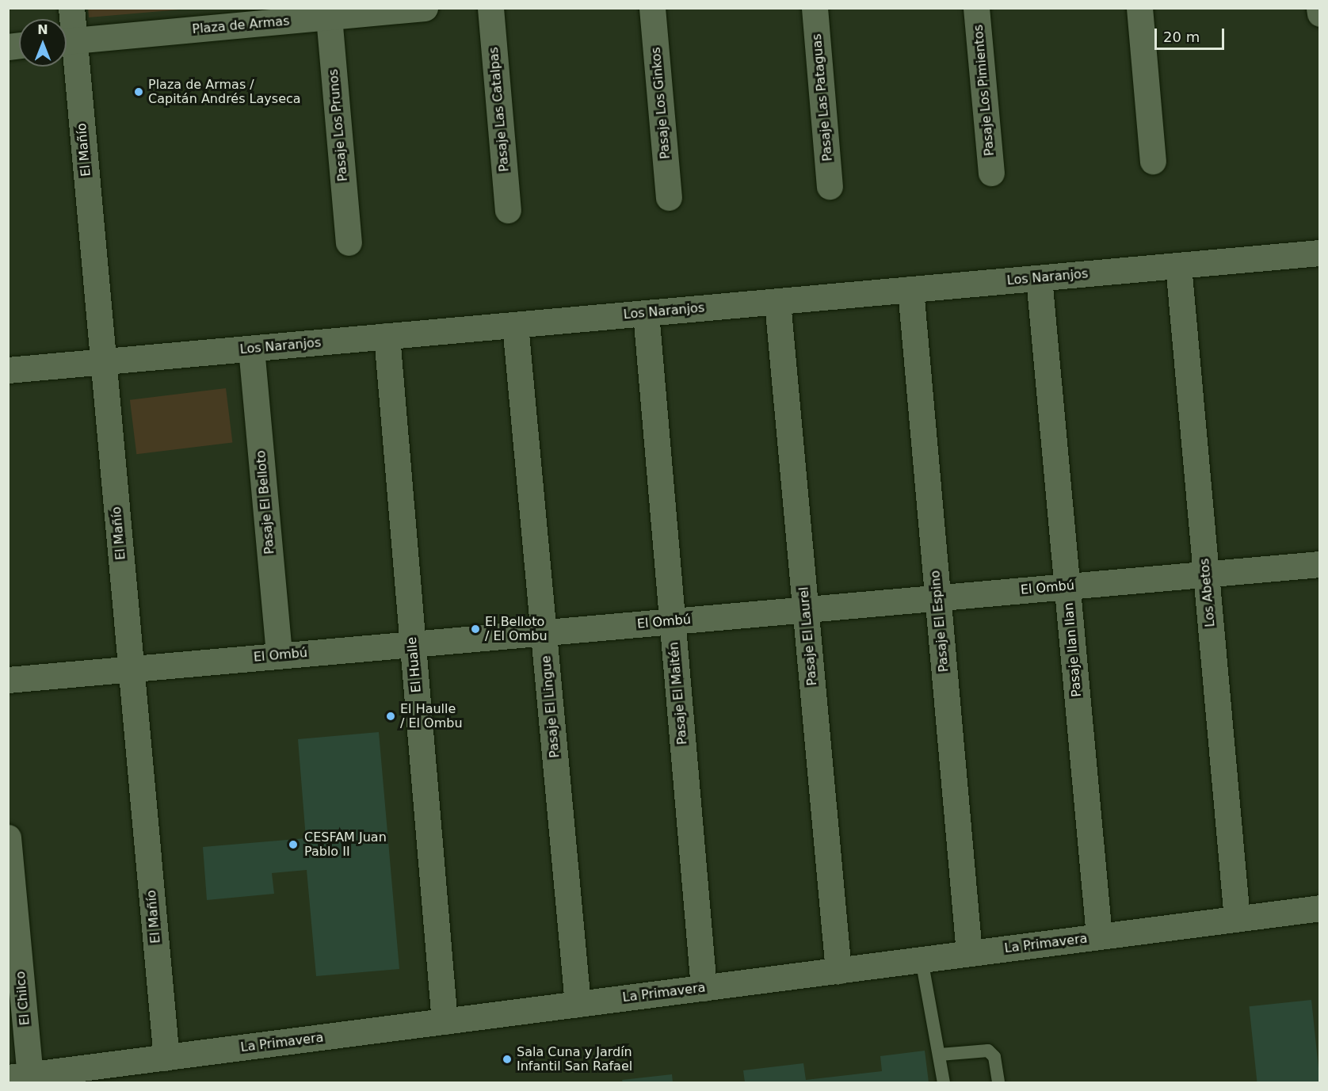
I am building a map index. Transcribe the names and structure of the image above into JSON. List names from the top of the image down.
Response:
{
  "streets": {
    "street": [
      "Plaza de Armas",
      "Pasaje Los Pimientos",
      "Pasaje Las Pataguas",
      "Pasaje Los Ginkos",
      "Pasaje Las Catalpas",
      "Pasaje Los Prunos",
      "El Mañío",
      "Los Naranjos",
      "Pasaje El Belloto",
      "El Ombú",
      "Los Abetos",
      "Pasaje El Espino",
      "Pasaje El Laurel",
      "Pasaje Ilan Ilan",
      "El Hualle",
      "Pasaje El Maitén",
      "Pasaje El Lingue",
      "La Primavera",
      "El Chilco"
    ]
  },
  "crossings": [
    ["Plaza de Armas", "Pasaje Los Prunos"],
    ["El Mañío", "Los Naranjos"],
    ["El Mañío", "El Ombú"],
    ["El Mañío", "La Primavera"],
    ["Los Naranjos", "Pasaje El Belloto"],
    ["Los Naranjos", "Los Abetos"],
    ["Los Naranjos", "Pasaje El Espino"],
    ["Los Naranjos", "Pasaje El Laurel"],
    ["Los Naranjos", "Pasaje Ilan Ilan"],
    ["Los Naranjos", "El Hualle"],
    ["Los Naranjos", "Pasaje El Maitén"],
    ["Los Naranjos", "Pasaje El Lingue"],
    ["Pasaje El Belloto", "El Ombú"],
    ["El Ombú", "Los Abetos"],
    ["El Ombú", "Pasaje El Espino"],
    ["El Ombú", "Pasaje El Laurel"],
    ["El Ombú", "Pasaje Ilan Ilan"],
    ["El Ombú", "El Hualle"],
    ["El Ombú", "Pasaje El Maitén"],
    ["El Ombú", "Pasaje El Lingue"],
    ["Los Abetos", "La Primavera"],
    ["Pasaje El Espino", "La Primavera"],
    ["Pasaje El Laurel", "La Primavera"],
    ["Pasaje Ilan Ilan", "La Primavera"],
    ["El Hualle", "La Primavera"],
    ["Pasaje El Maitén", "La Primavera"],
    ["Pasaje El Lingue", "La Primavera"],
    ["La Primavera", "El Chilco"]
  ],
  "places": [
    "Plaza de Armas / Capitán Andrés Layseca",
    "El Belloto / El Ombu",
    "El Haulle / El Ombu",
    "CESFAM Juan Pablo II",
    "Sala Cuna y Jardín Infantil San Rafael"
  ],
  "scale_bar": "20 m",
  "north": "top"
}
